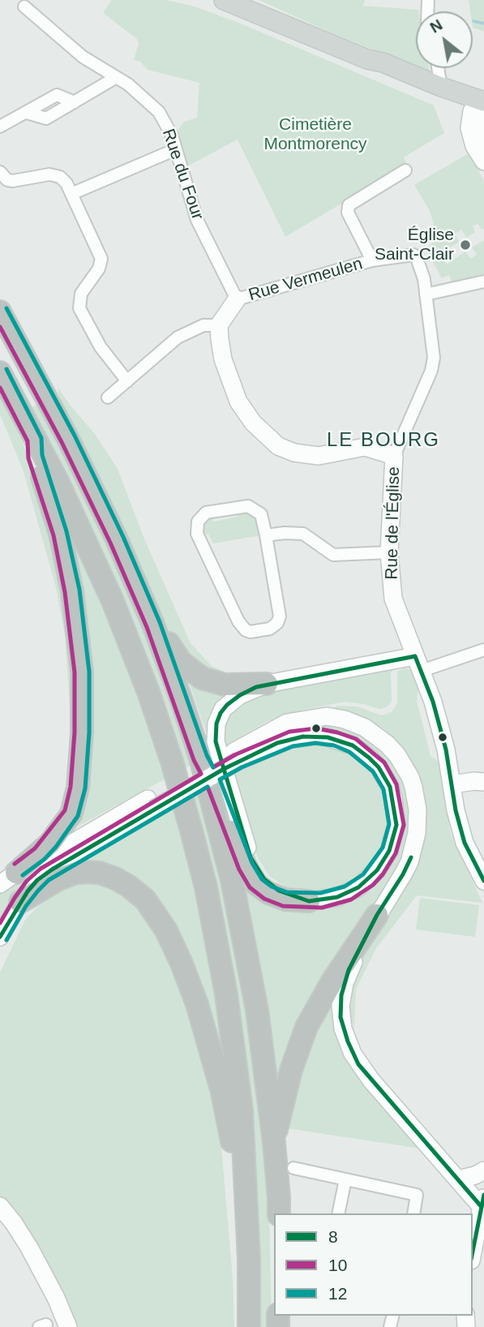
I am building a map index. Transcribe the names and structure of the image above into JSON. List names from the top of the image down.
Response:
{
  "streets": {
    "main road": ["Rue Vermeulen", "Rue de l'Église"],
    "street": ["Rue du Four"]
  },
  "crossings": [
    ["Rue du Four", "Rue Vermeulen"],
    ["Rue Vermeulen", "Rue de l'Église"]
  ],
  "districts": ["LE BOURG"],
  "parks": ["Cimetière Montmorency"],
  "places": ["Église Saint-Clair"],
  "lines": ["transit line 12", "transit line 10", "transit line 8"],
  "legend": ["8", "10", "12"],
  "north": "top left"
}
